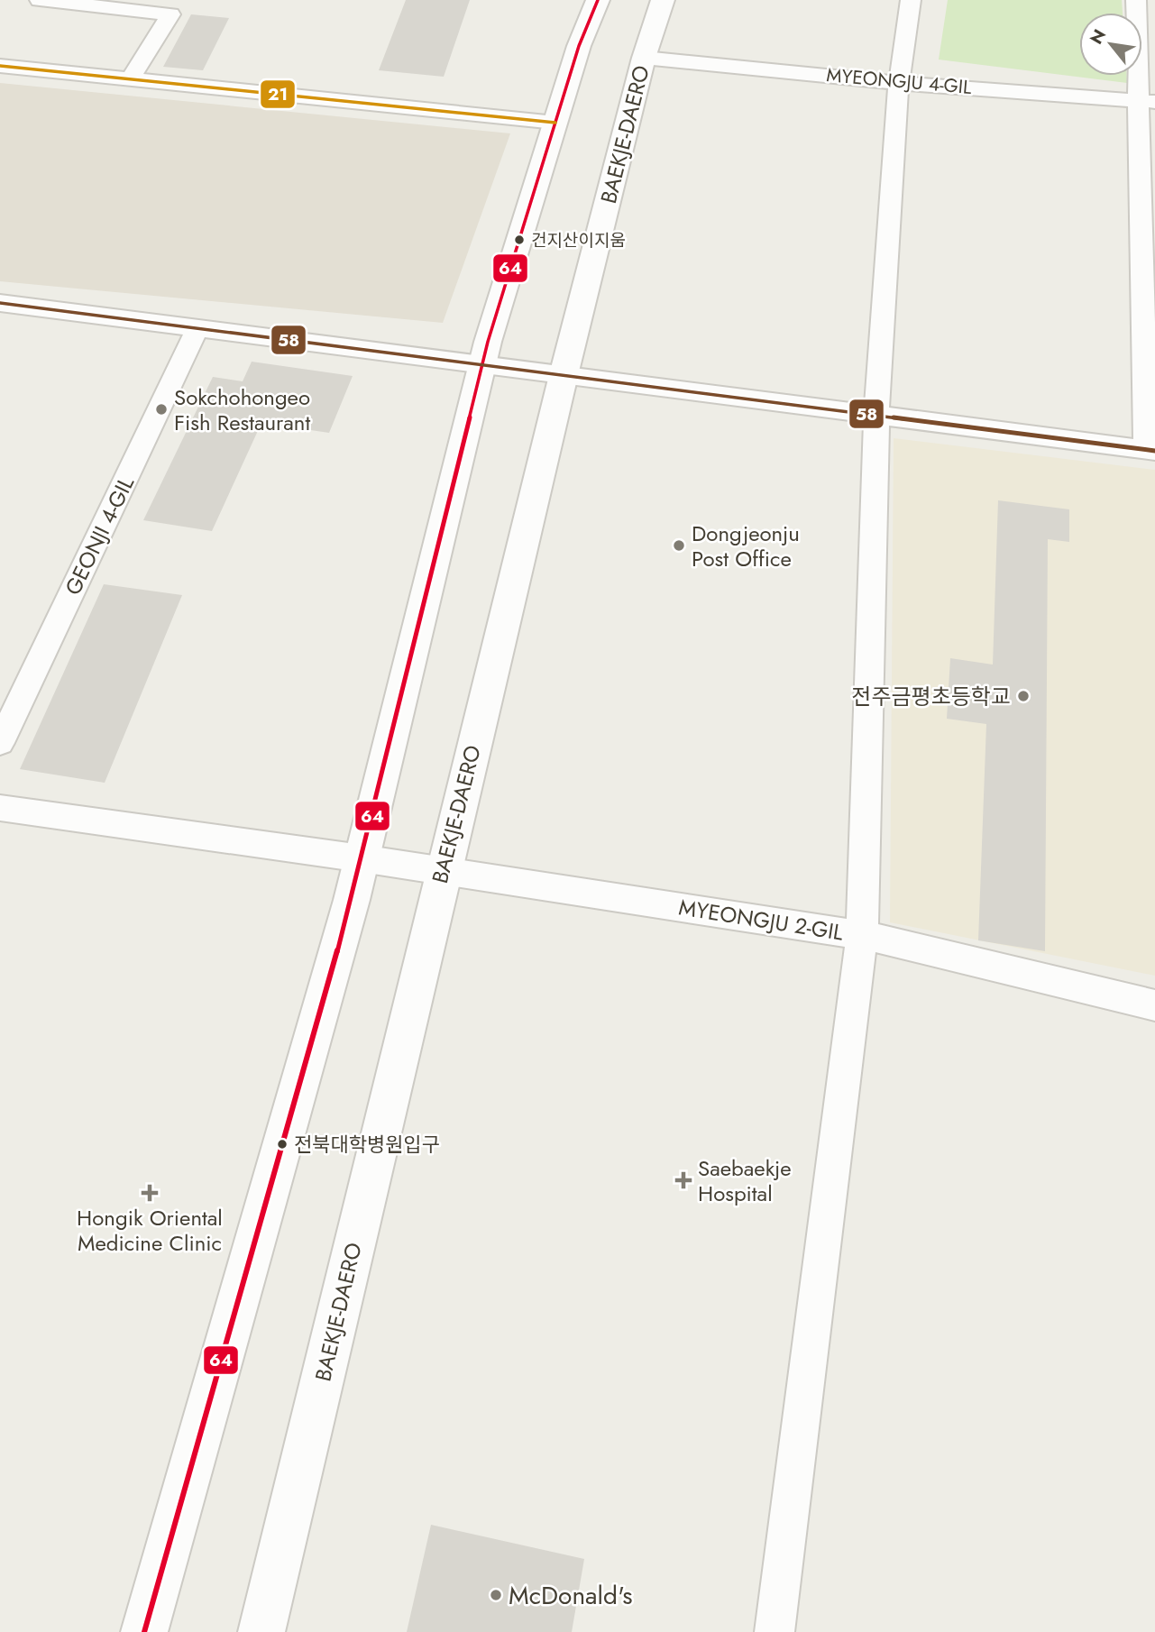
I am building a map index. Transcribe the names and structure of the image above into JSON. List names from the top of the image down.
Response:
{
  "streets": {
    "street": [
      "MYEONGJU 4-GIL",
      "BAEKJE-DAERO",
      "GEONJI 4-GIL",
      "MYEONGJU 2-GIL"
    ]
  },
  "crossings": [
    ["MYEONGJU 4-GIL", "BAEKJE-DAERO"],
    ["BAEKJE-DAERO", "MYEONGJU 2-GIL"]
  ],
  "places": {
    "other": [
      "건지산이지움",
      "Sokchohongeo Fish Restaurant",
      "Dongjeonju Post Office",
      "전주금평초등학교",
      "전북대학병원입구",
      "McDonald's"
    ],
    "health": ["Saebaekje Hospital", "Hongik Oriental Medicine Clinic"]
  },
  "lines": ["transit line 64", "transit line 21", "transit line 58"],
  "north": "top left"
}
